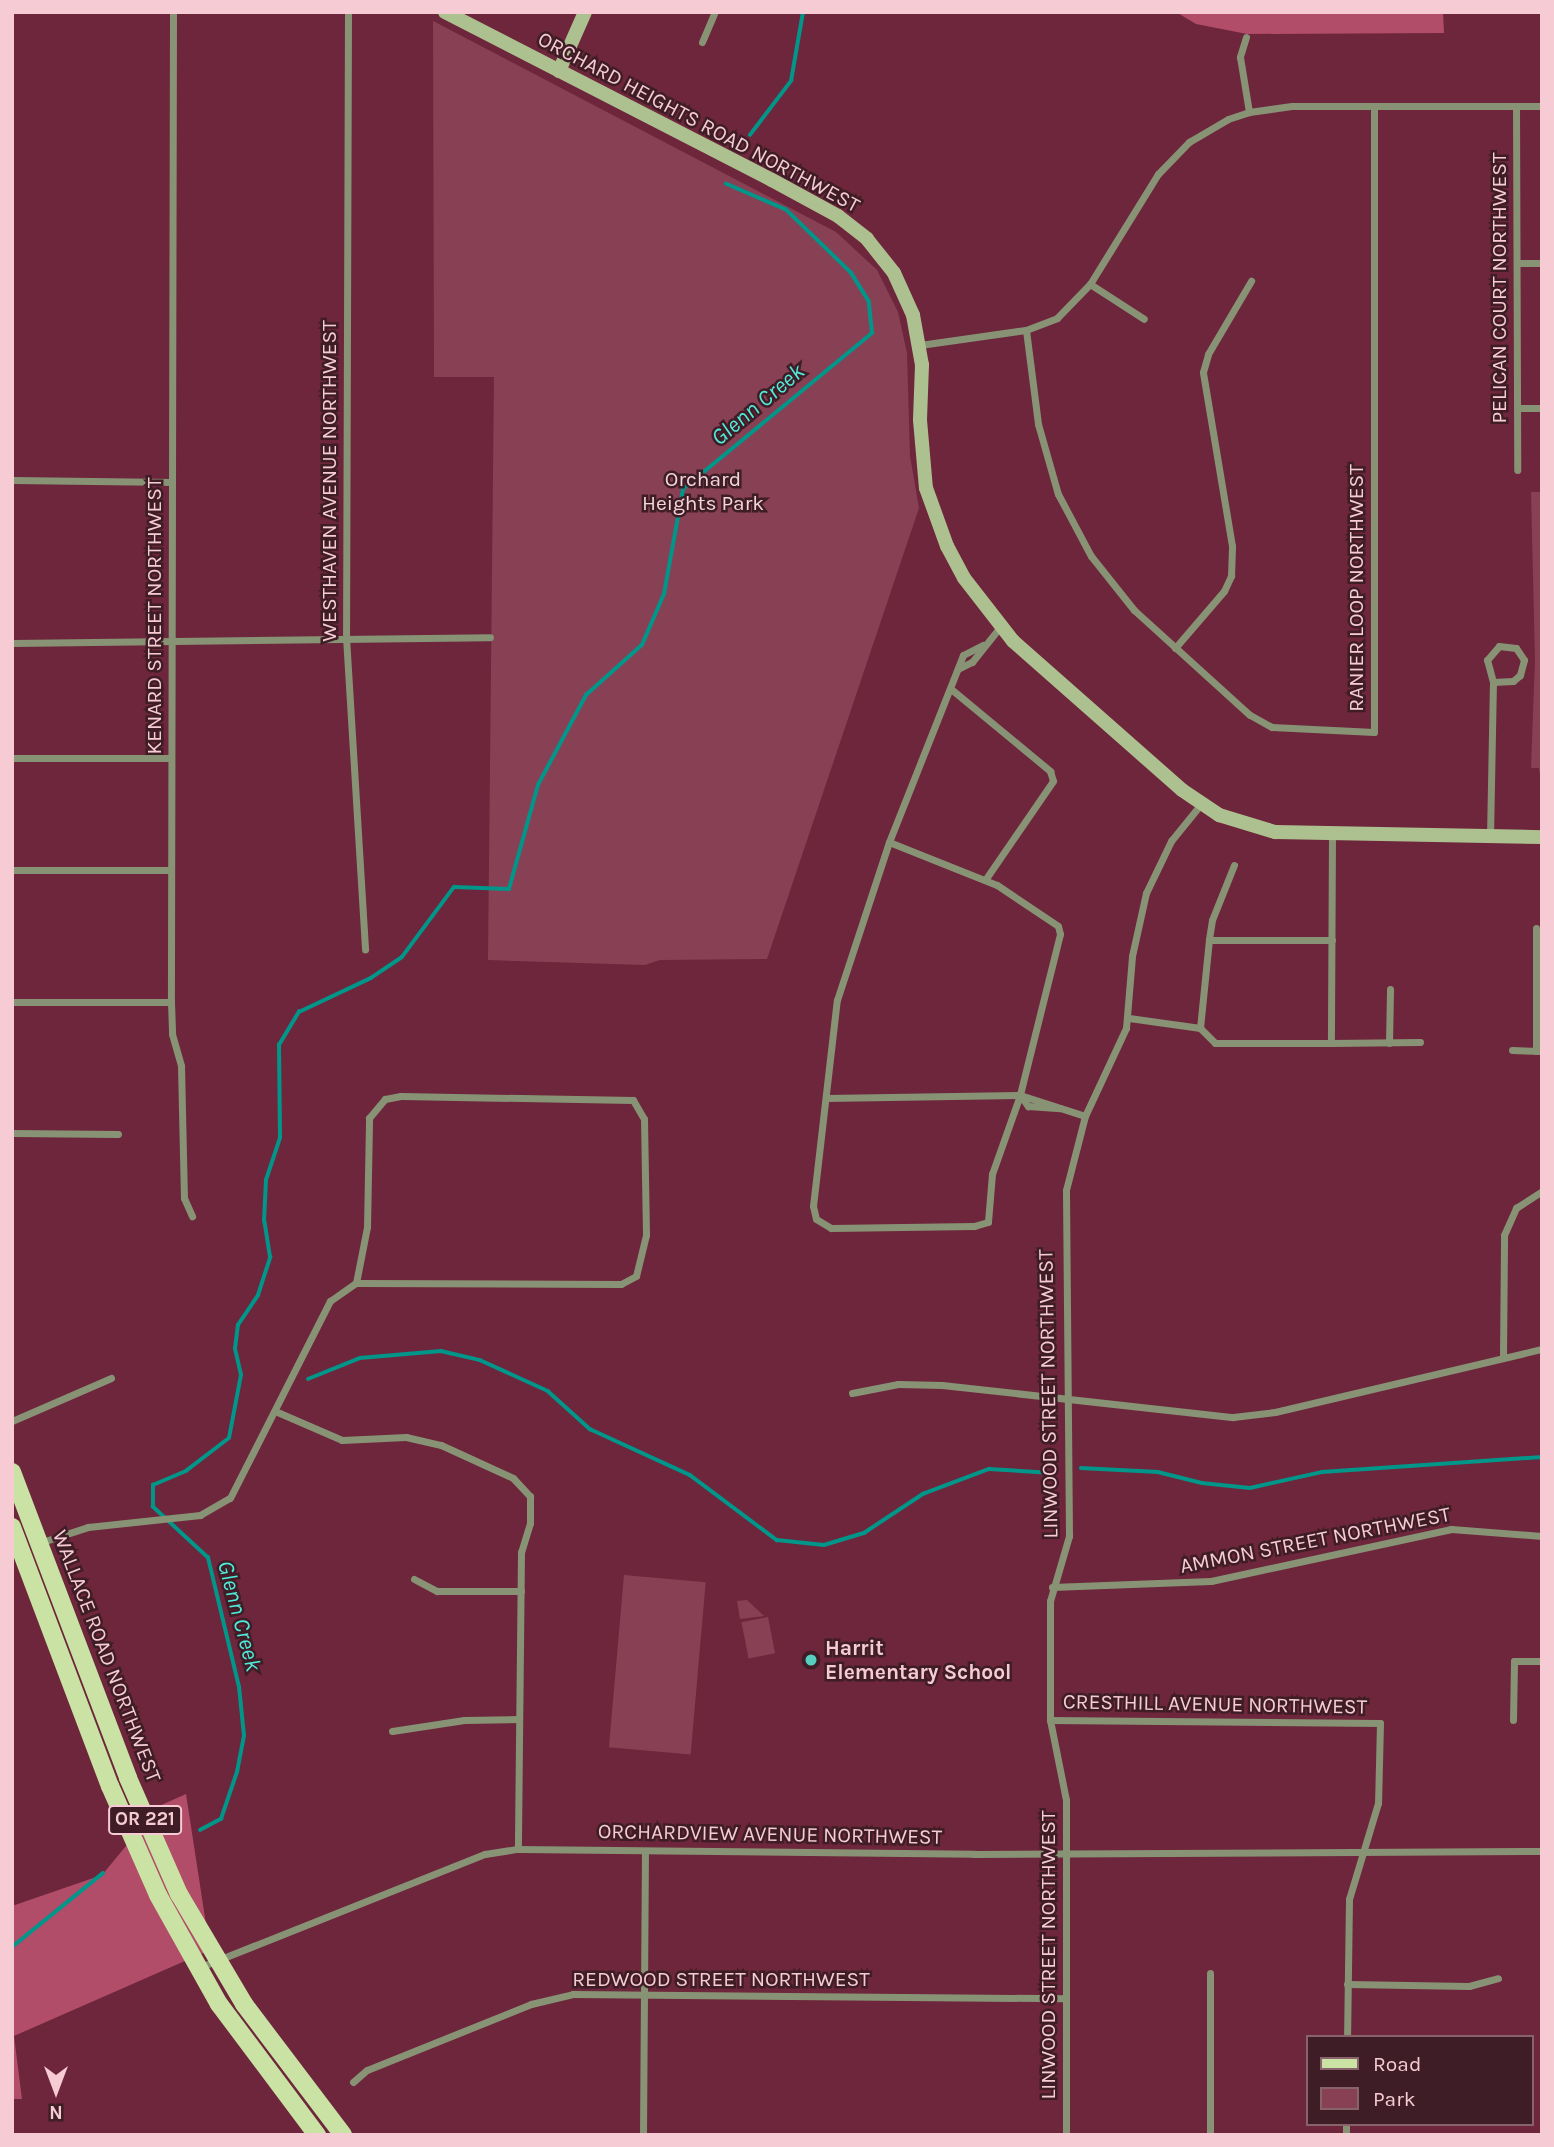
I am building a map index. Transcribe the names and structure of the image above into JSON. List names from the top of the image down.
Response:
{
  "streets": {
    "main road": ["ORCHARD HEIGHTS ROAD NORTHWEST", "WALLACE ROAD NORTHWEST", "OR 221"],
    "street": [
      "PELICAN COURT NORTHWEST",
      "WESTHAVEN AVENUE NORTHWEST",
      "RANIER LOOP NORTHWEST",
      "KENARD STREET NORTHWEST",
      "LINWOOD STREET NORTHWEST",
      "AMMON STREET NORTHWEST",
      "CRESTHILL AVENUE NORTHWEST",
      "ORCHARDVIEW AVENUE NORTHWEST",
      "REDWOOD STREET NORTHWEST"
    ]
  },
  "crossings": [
    ["ORCHARD HEIGHTS ROAD NORTHWEST", "LINWOOD STREET NORTHWEST"],
    ["LINWOOD STREET NORTHWEST", "AMMON STREET NORTHWEST"],
    ["LINWOOD STREET NORTHWEST", "CRESTHILL AVENUE NORTHWEST"],
    ["LINWOOD STREET NORTHWEST", "ORCHARDVIEW AVENUE NORTHWEST"],
    ["LINWOOD STREET NORTHWEST", "REDWOOD STREET NORTHWEST"],
    ["WALLACE ROAD NORTHWEST", "ORCHARDVIEW AVENUE NORTHWEST"],
    ["CRESTHILL AVENUE NORTHWEST", "ORCHARDVIEW AVENUE NORTHWEST"]
  ],
  "water": ["Glenn Creek"],
  "parks": ["Orchard Heights Park"],
  "places": ["Harrit Elementary School"],
  "legend": ["Road", "Park"],
  "north": "bottom"
}
